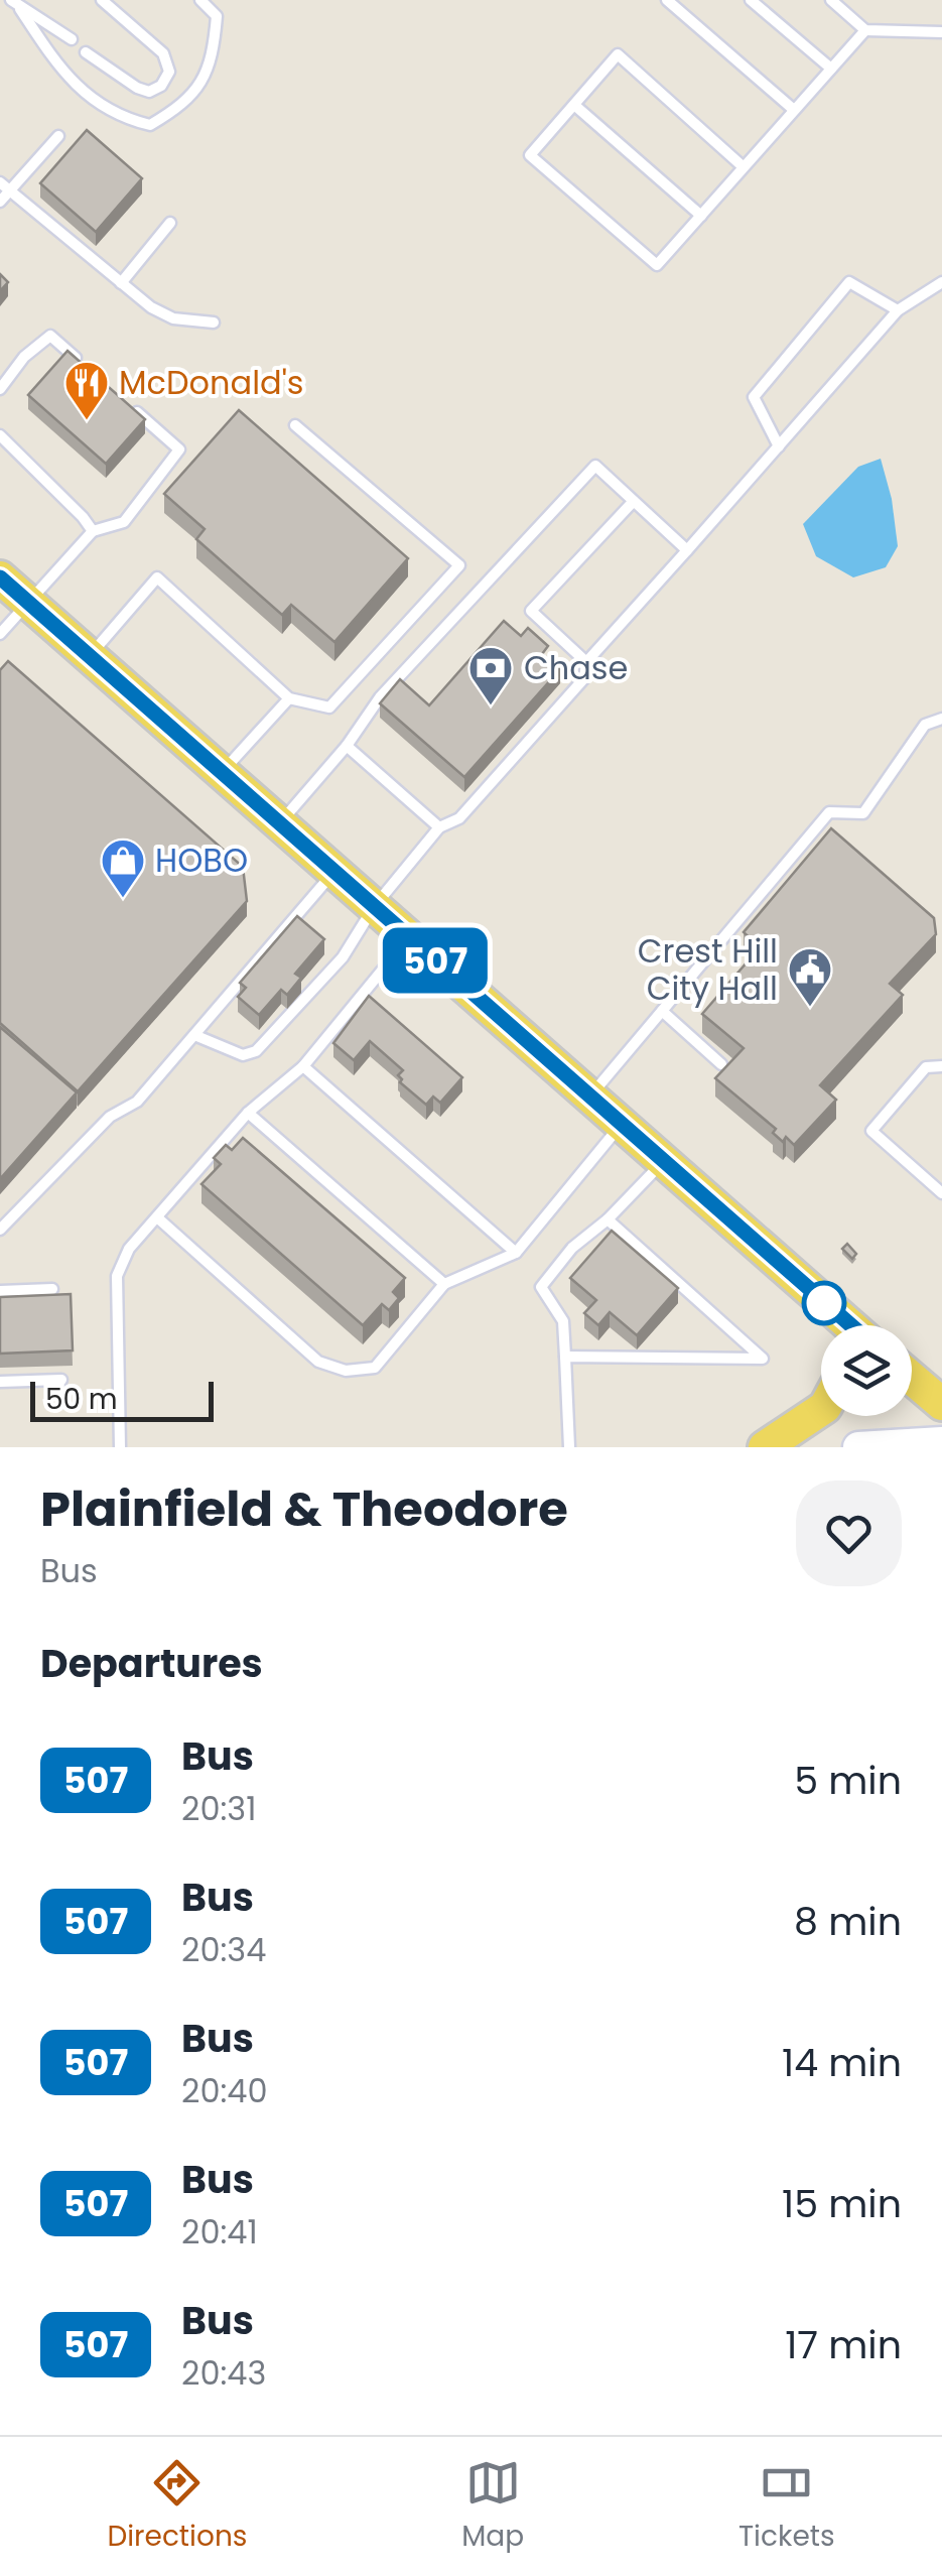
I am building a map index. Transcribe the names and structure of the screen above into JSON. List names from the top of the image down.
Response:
{
  "places": {
    "restaurant": ["McDonald's"],
    "bank": ["Chase"],
    "shop": ["HOBO"],
    "public building": ["Crest Hill City Hall"]
  },
  "lines": ["bus line 507"],
  "scale_bar": "50 m",
  "page": {
    "on_map": "507",
    "scale": "50 m",
    "heading": [
      ["Plainfield & Theodore", "Bus"],
      "Departures"
    ],
    "list": [
      {
        "mark": "507",
        "name": "Bus",
        "note": "20:31",
        "value": "5 min"
      },
      {
        "mark": "507",
        "name": "Bus",
        "note": "20:34",
        "value": "8 min"
      },
      {
        "mark": "507",
        "name": "Bus",
        "note": "20:40",
        "value": "14 min"
      },
      {
        "mark": "507",
        "name": "Bus",
        "note": "20:41",
        "value": "15 min"
      },
      {
        "mark": "507",
        "name": "Bus",
        "note": "20:43",
        "value": "17 min"
      }
    ],
    "tabs": ["Directions", "Map", "Tickets"]
  }
}
